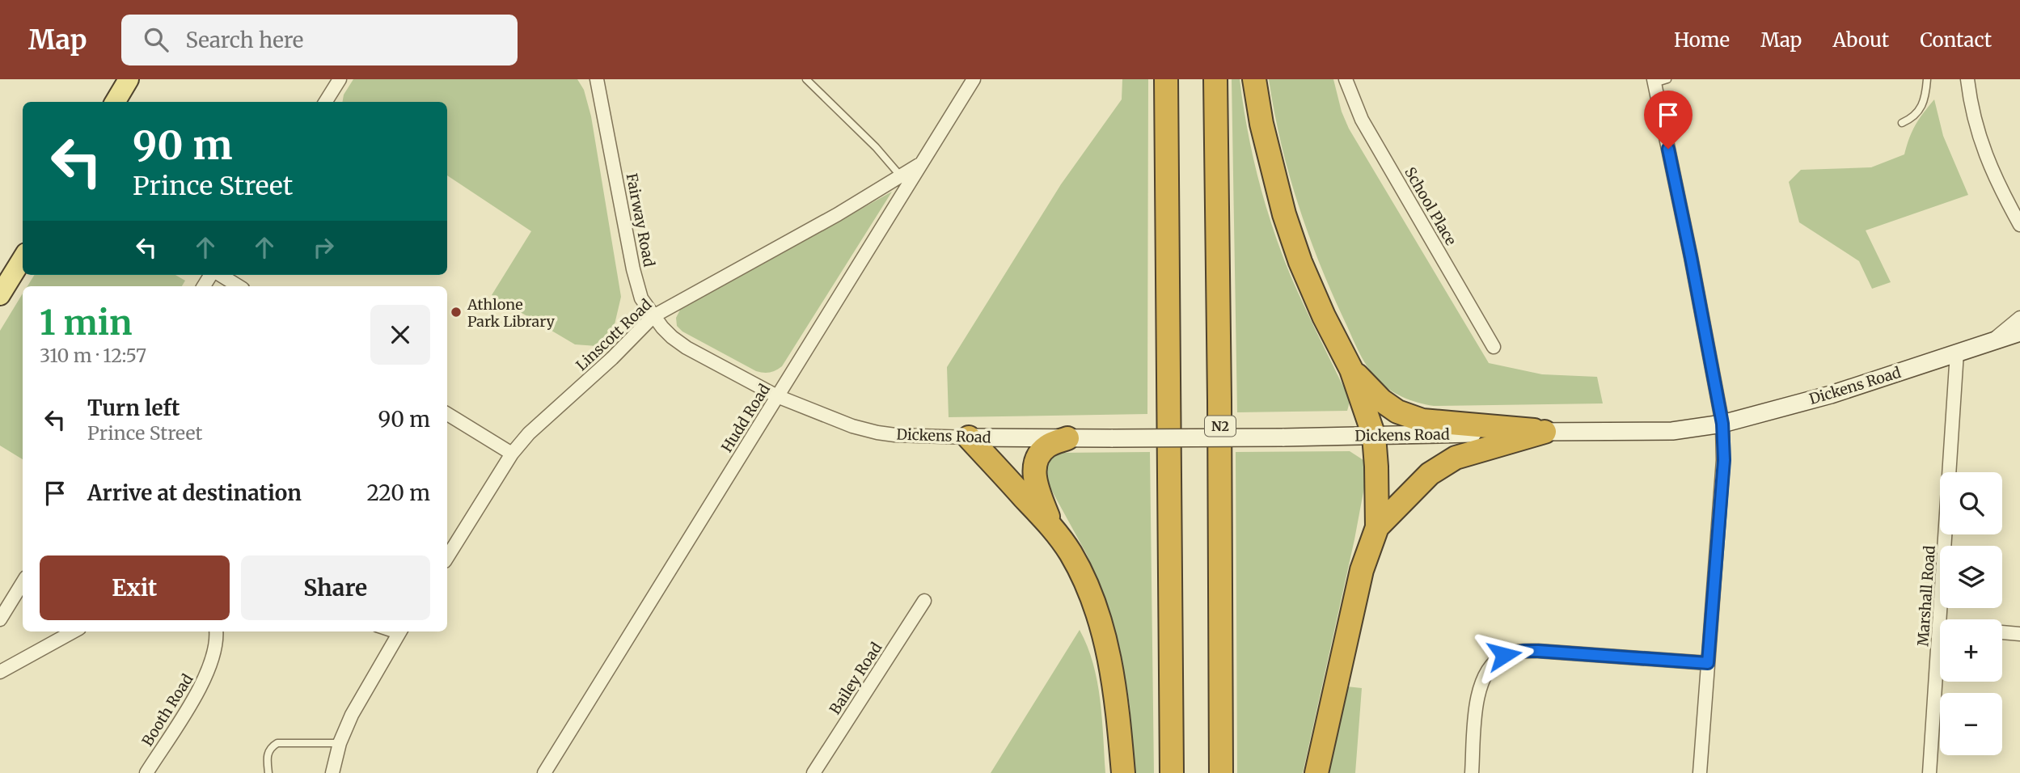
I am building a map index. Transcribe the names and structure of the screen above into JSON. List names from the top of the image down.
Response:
{
  "streets": {
    "highway": ["N2"],
    "street": [
      "School Place",
      "Fairway Road",
      "Linscott Road",
      "Dickens Road",
      "Hudd Road",
      "Marshall Road",
      "Bailey Road",
      "Booth Road"
    ]
  },
  "crossings": [
    ["Fairway Road", "Linscott Road"],
    ["Fairway Road", "Dickens Road"],
    ["Fairway Road", "Hudd Road"],
    ["Linscott Road", "Hudd Road"],
    ["Dickens Road", "Hudd Road"],
    ["Dickens Road", "Marshall Road"]
  ],
  "places": ["Athlone Park Library"],
  "page": {
    "header": "Map",
    "search": "Search here",
    "nav": [
      "Home",
      "Map",
      "About",
      "Contact"
    ],
    "turn": ["90 m", "Prince Street"],
    "heading": ["1 min", "310 m · 12:57"],
    "list": [
      {
        "name": "Turn left",
        "note": "Prince Street",
        "value": "90 m"
      },
      {
        "name": "Arrive at destination",
        "value": "220 m"
      }
    ],
    "map_buttons": ["+", "−"],
    "buttons": ["Exit", "Share"]
  }
}
